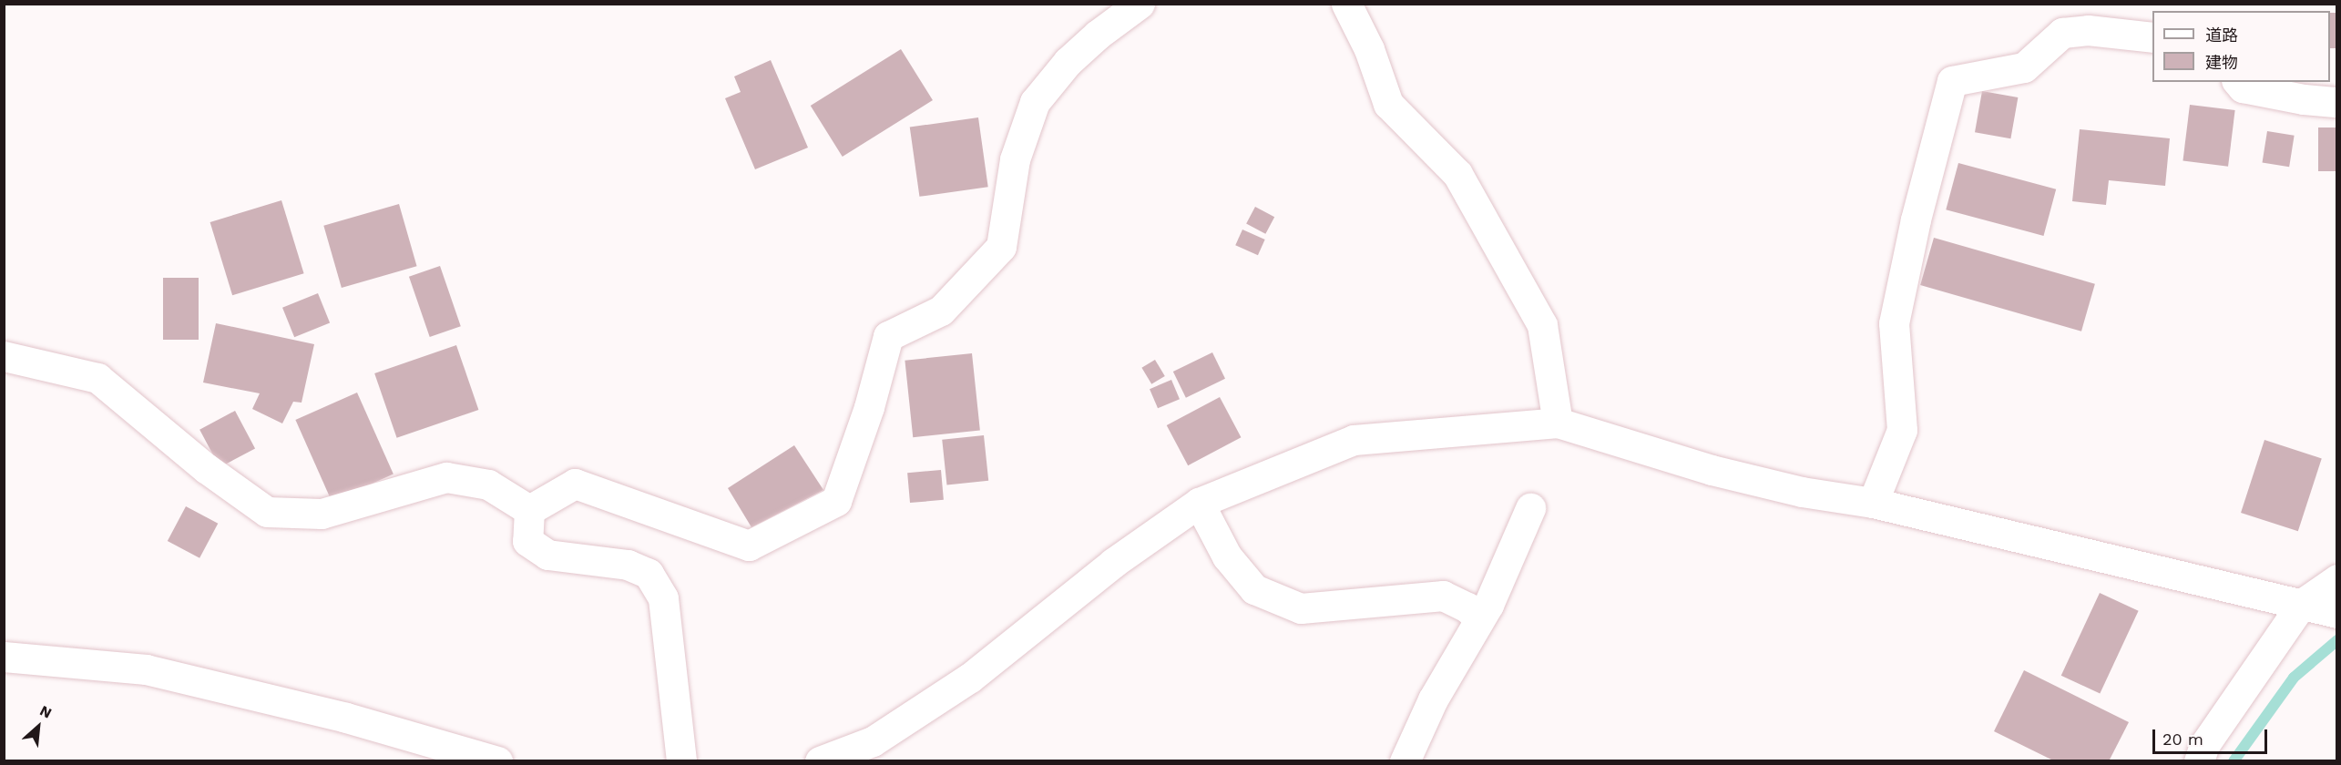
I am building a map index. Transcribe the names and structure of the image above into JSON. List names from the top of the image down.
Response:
{
  "legend": ["道路", "建物"],
  "scale_bar": "20 m",
  "north": "top right"
}
